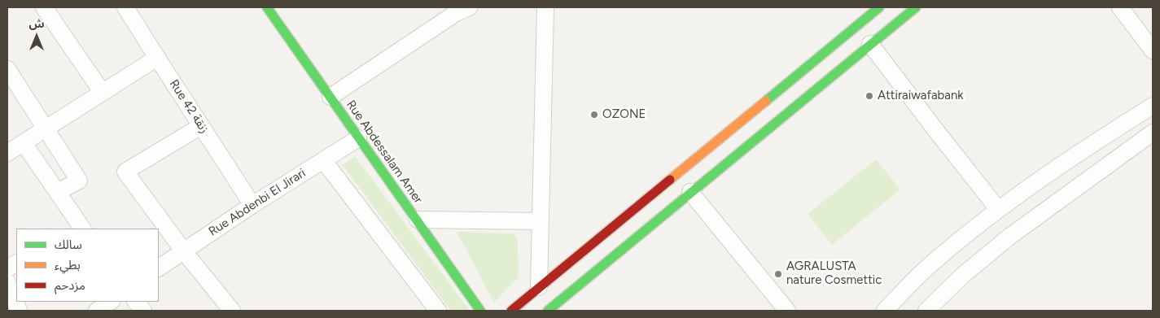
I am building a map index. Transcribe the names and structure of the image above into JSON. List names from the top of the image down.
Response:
{
  "streets": {
    "street": ["Rue 42 زنقة", "Rue Abdessalam Amer", "Rue Abdenbi El Jirari"]
  },
  "crossings": [
    ["Rue 42 زنقة", "Rue Abdenbi El Jirari"],
    ["Rue Abdessalam Amer", "Rue Abdenbi El Jirari"]
  ],
  "places": ["Attiraiwafabank", "OZONE", "AGRALUSTA nature Cosmettic"],
  "legend": ["سالك", "بطيء", "مزدحم"],
  "north": "top"
}
